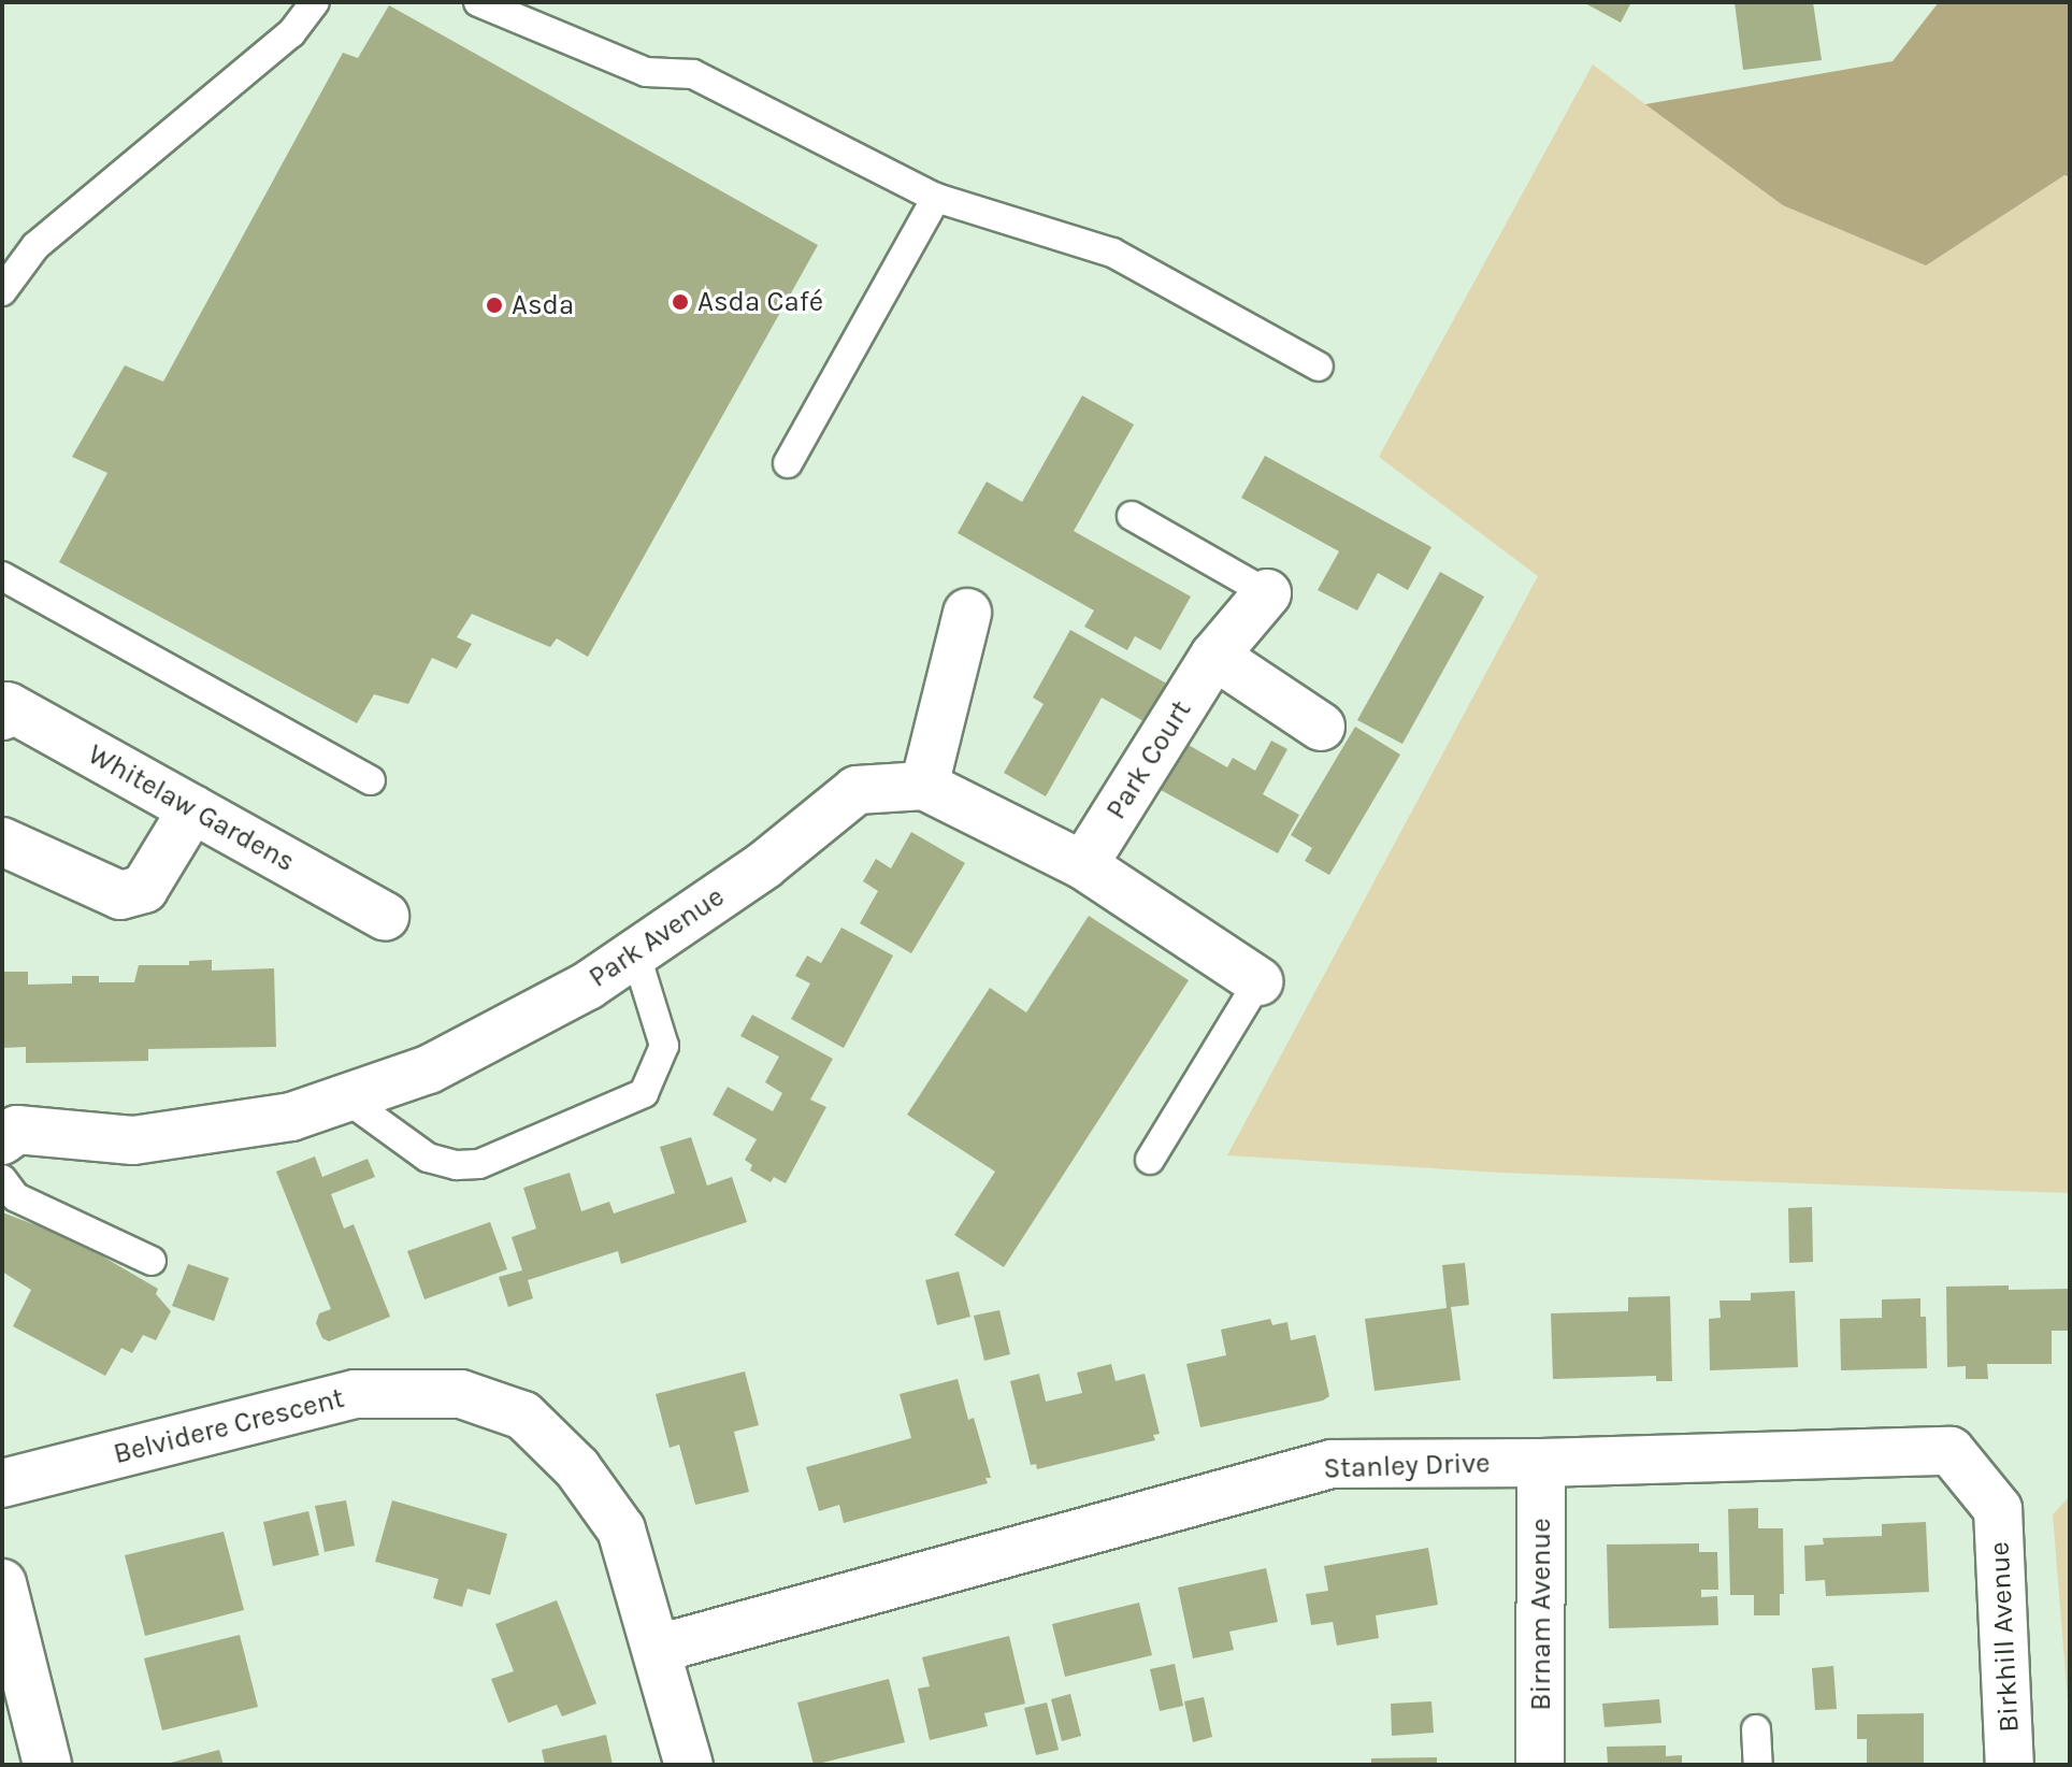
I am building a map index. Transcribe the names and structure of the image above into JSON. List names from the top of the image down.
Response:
{
  "streets": {
    "street": [
      "Park Court",
      "Whitelaw Gardens",
      "Park Avenue",
      "Belvidere Crescent",
      "Stanley Drive",
      "Birnam Avenue",
      "Birkhill Avenue"
    ]
  },
  "crossings": [
    ["Belvidere Crescent", "Stanley Drive"],
    ["Stanley Drive", "Birnam Avenue"],
    ["Stanley Drive", "Birkhill Avenue"]
  ],
  "places": ["Asda Café", "Asda"]
}
